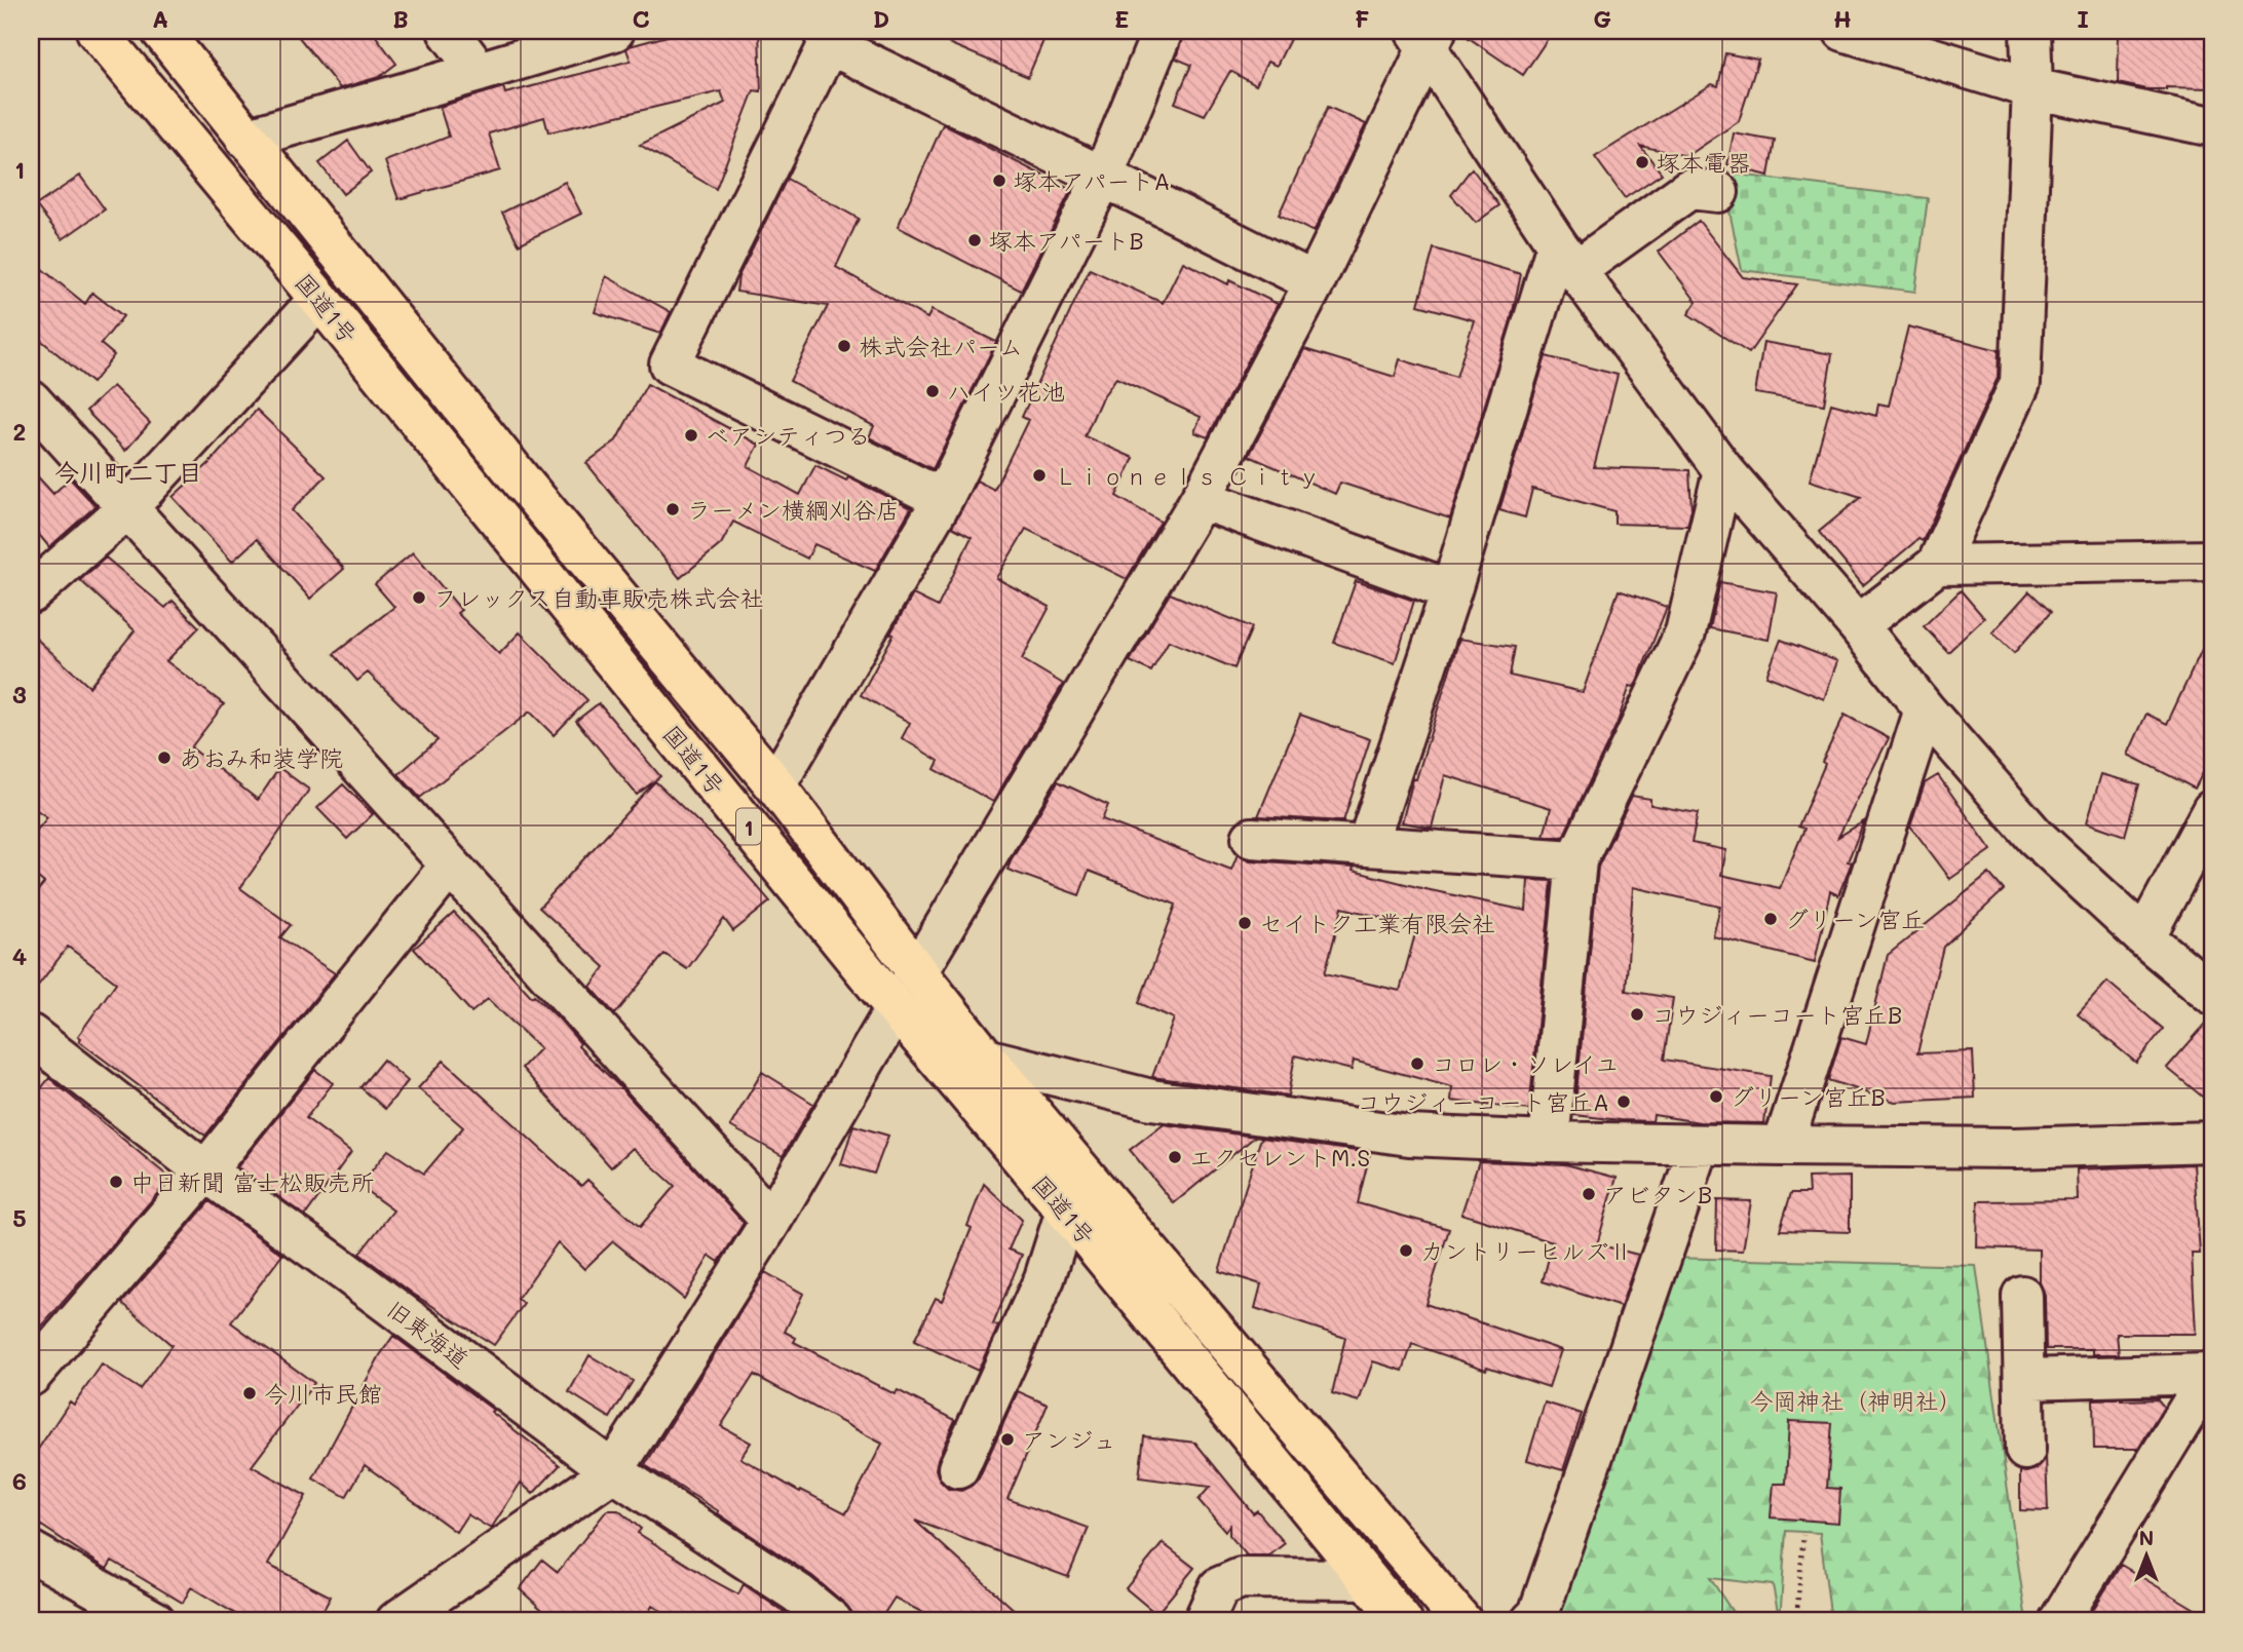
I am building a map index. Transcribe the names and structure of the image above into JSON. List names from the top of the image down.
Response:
{
  "streets": {
    "highway": ["国道1号", "1"],
    "street": ["旧東海道"]
  },
  "districts": ["今川町二丁目"],
  "parks": ["今岡神社（神明社）"],
  "places": [
    "塚本電器",
    "塚本アパートA",
    "塚本アパートB",
    "株式会社パーム",
    "ハイツ花池",
    "ベアシティつる",
    "Ｌｉｏｎｅｌｓ Ｃｉｔｙ",
    "ラーメン横綱刈谷店",
    "フレックス自動車販売株式会社",
    "あおみ和装学院",
    "グリーン宮丘",
    "セイトク工業有限会社",
    "コウジィーコート宮丘B",
    "コロレ・ソレイユ",
    "グリーン宮丘B",
    "コウジィーコート宮丘A",
    "エクセレントM.S",
    "中日新聞 富士松販売所",
    "アビタンB",
    "カントリーヒルズⅡ",
    "今川市民館",
    "アンジュ"
  ],
  "north": "top",
  "grid": {
    "columns": [
      "A",
      "B",
      "C",
      "D",
      "E",
      "F",
      "G",
      "H",
      "I"
    ],
    "rows": [
      "1",
      "2",
      "3",
      "4",
      "5",
      "6"
    ]
  }
}
